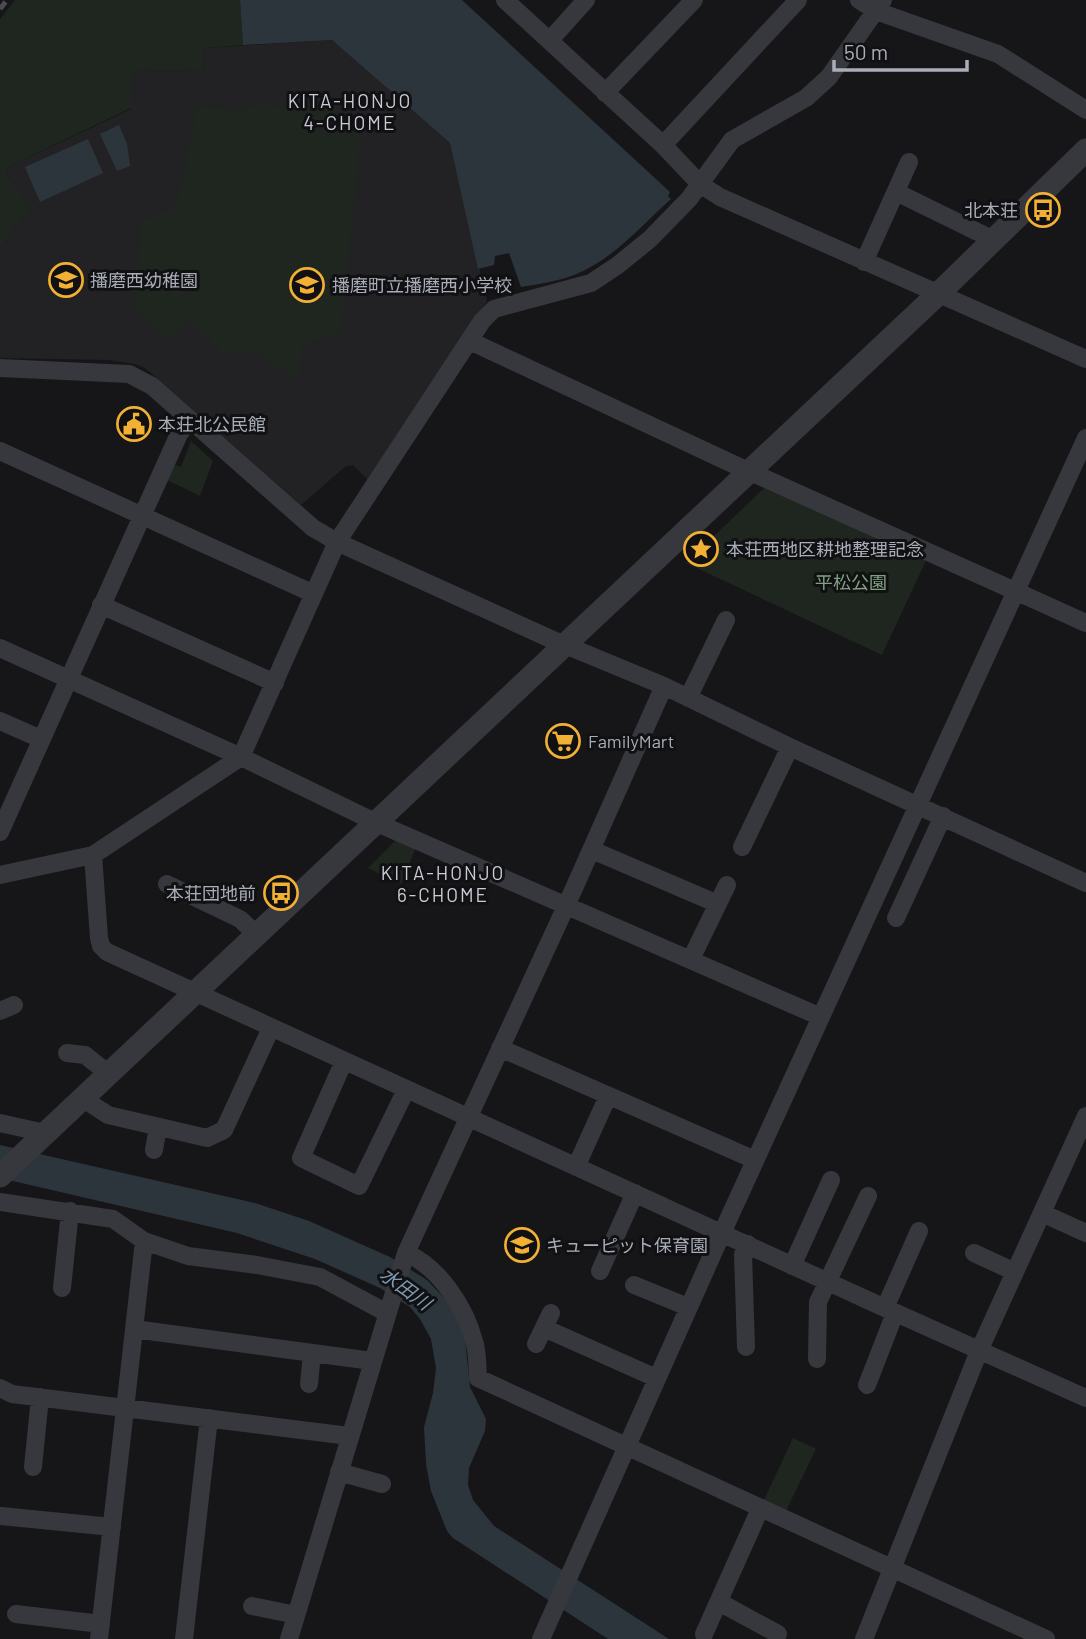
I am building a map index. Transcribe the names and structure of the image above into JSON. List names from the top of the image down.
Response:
{
  "districts": ["KITA-HONJO 4-CHOME", "KITA-HONJO 6-CHOME"],
  "water": ["水田川"],
  "parks": ["平松公園"],
  "places": {
    "bus stop": ["北本荘", "本荘団地前"],
    "school or university": ["播磨西幼稚園", "播磨町立播磨西小学校", "キューピット保育園"],
    "public building": ["本荘北公民館"],
    "place": ["本荘西地区耕地整理記念"],
    "supermarket": ["FamilyMart"]
  },
  "scale_bar": "50 m"
}
